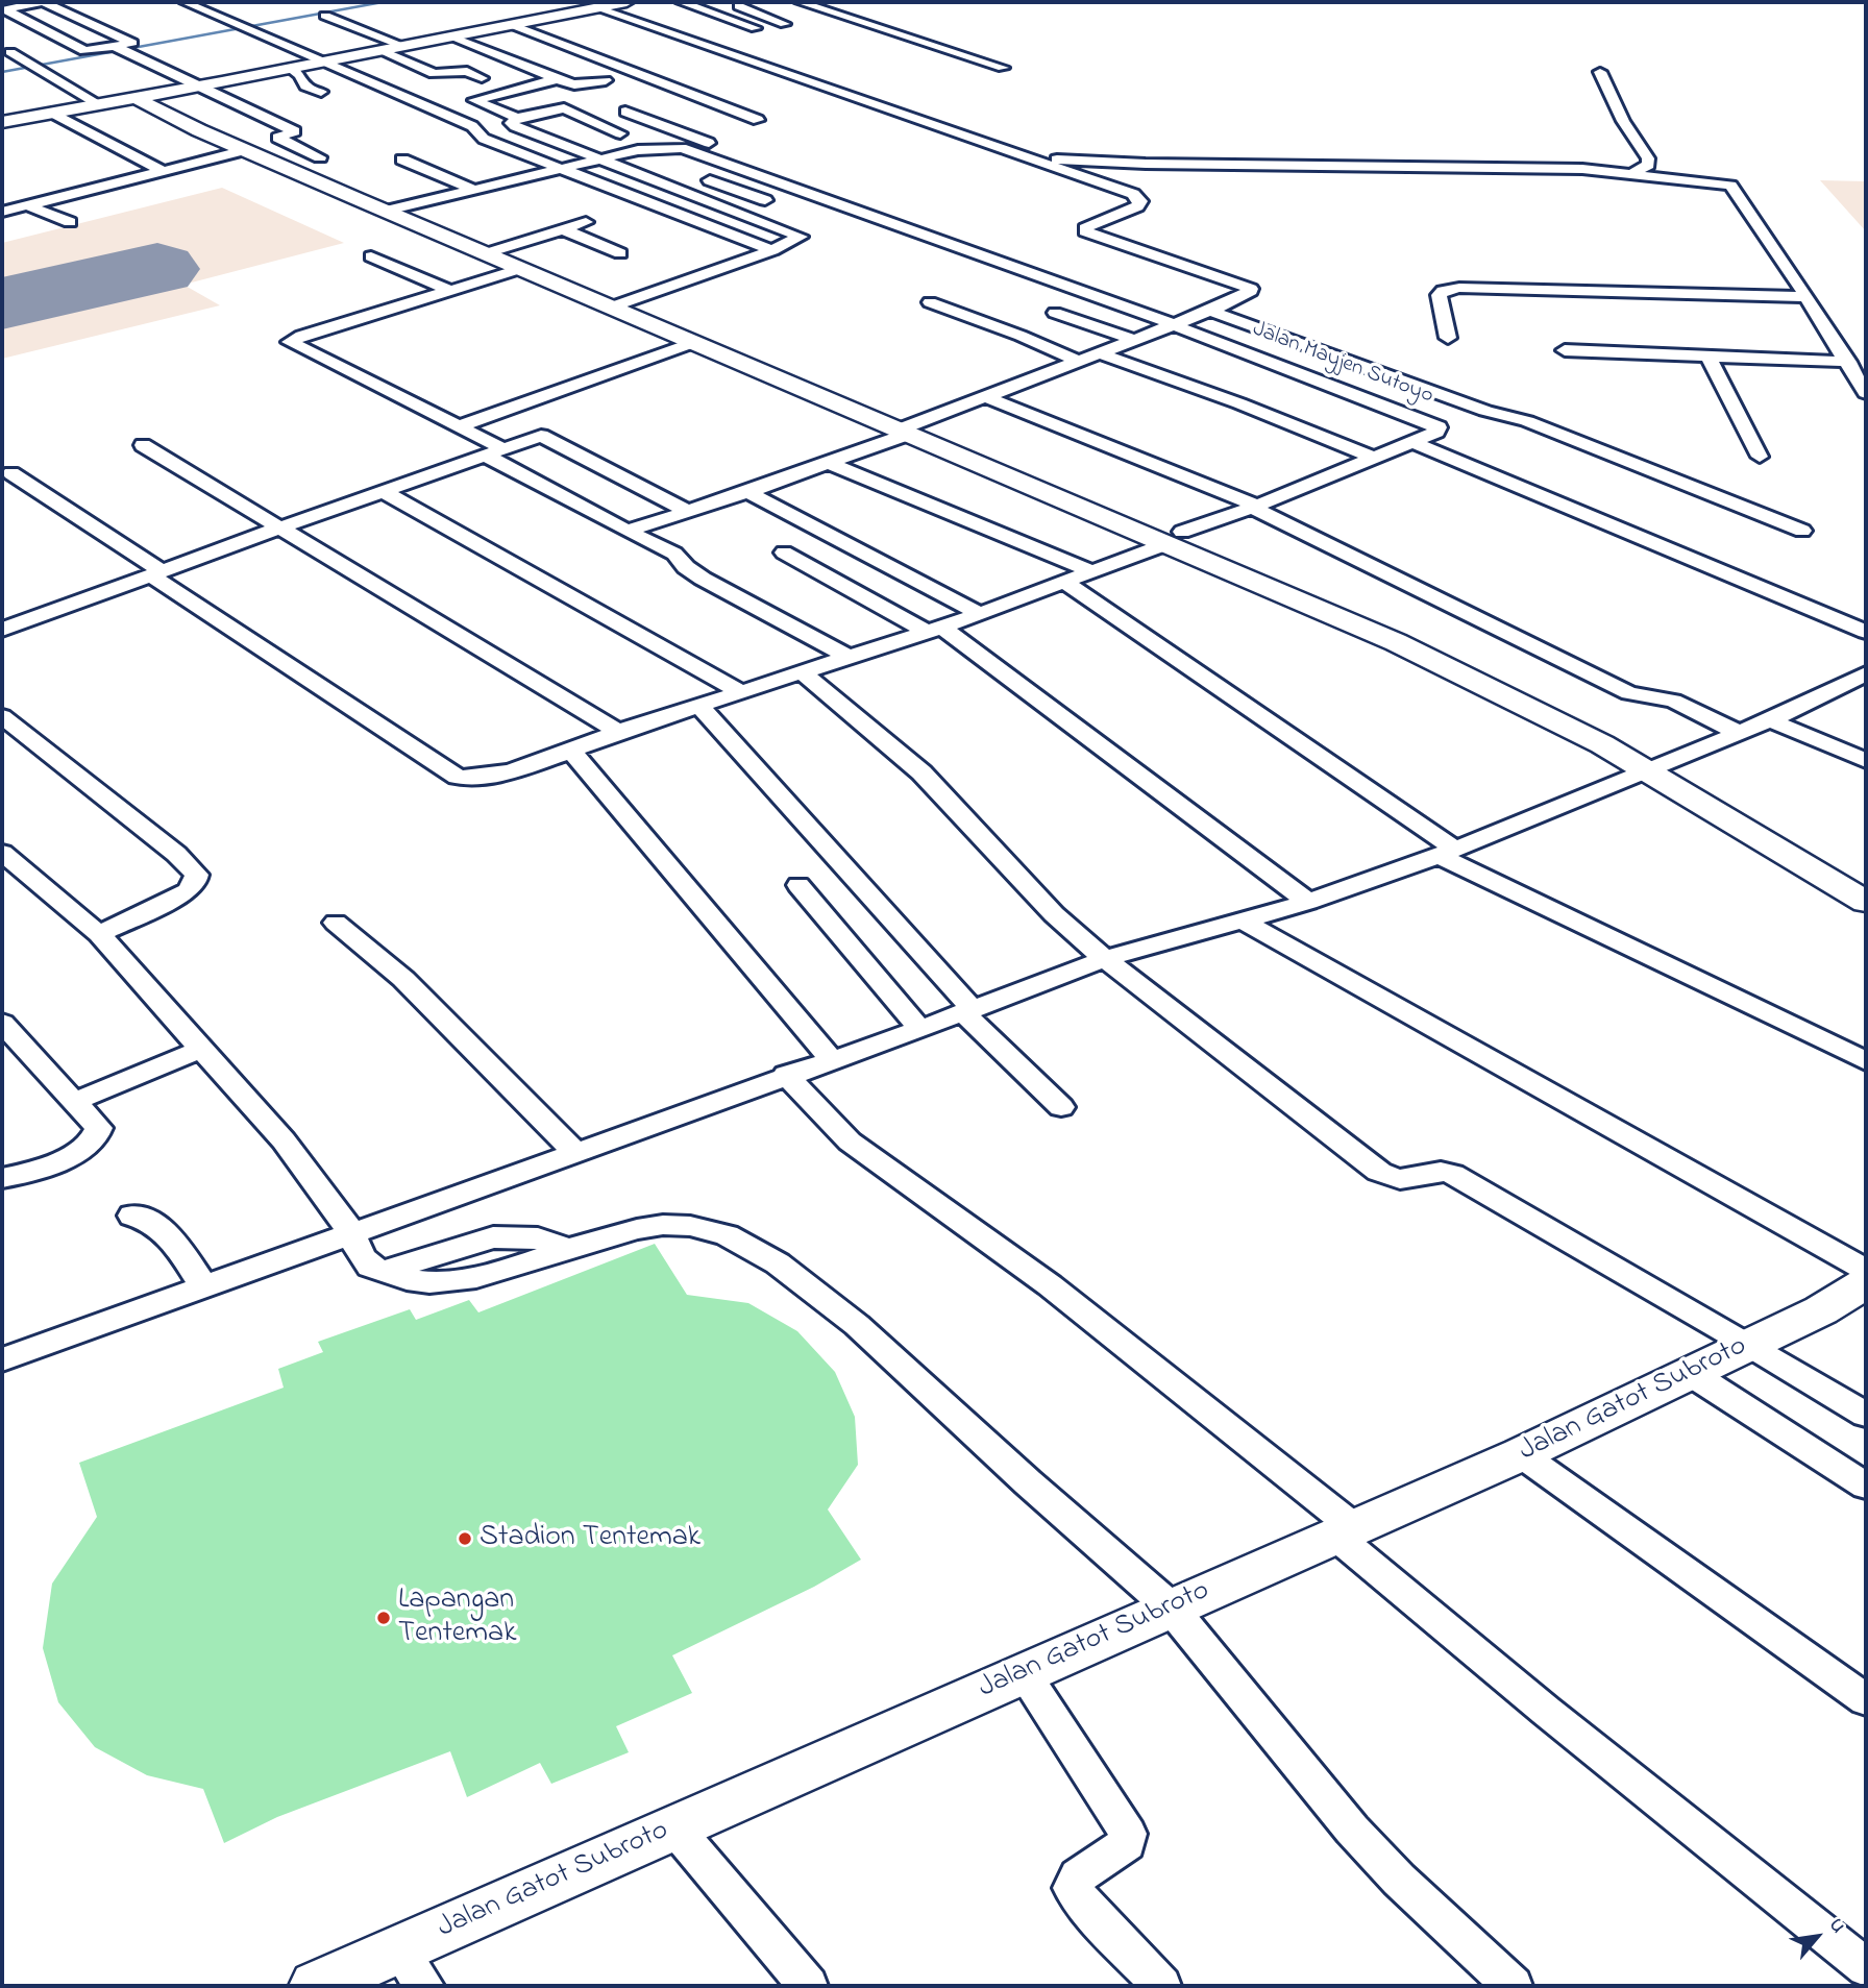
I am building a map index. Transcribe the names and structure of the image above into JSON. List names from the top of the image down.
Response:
{
  "streets": {
    "street": ["Jalan Mayjen Sutoyo", "Jalan Gatot Subroto"]
  },
  "places": ["Stadion Tentemak", "Lapangan Tentemak"],
  "north": "top right"
}
